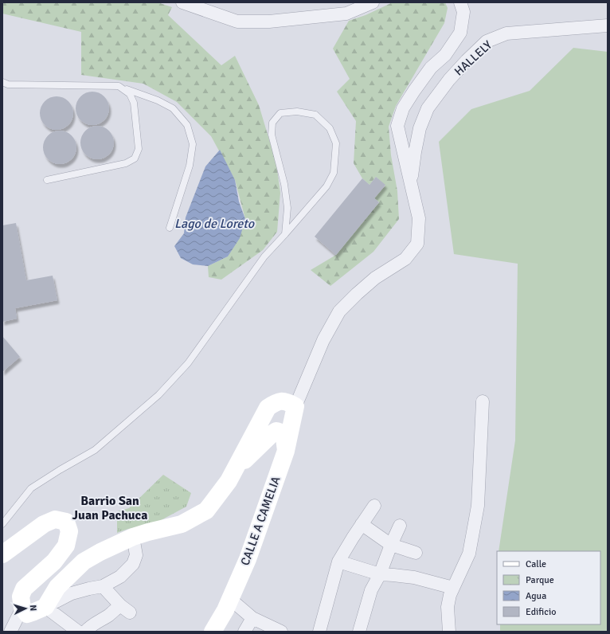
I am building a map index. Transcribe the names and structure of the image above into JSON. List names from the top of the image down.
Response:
{
  "streets": {
    "main road": ["CALLE A CAMELIA"],
    "street": ["HALLELY"]
  },
  "districts": ["Barrio San Juan Pachuca"],
  "water": ["Lago de Loreto"],
  "legend": [
    "Calle",
    "Parque",
    "Agua",
    "Edificio"
  ],
  "north": "right"
}
